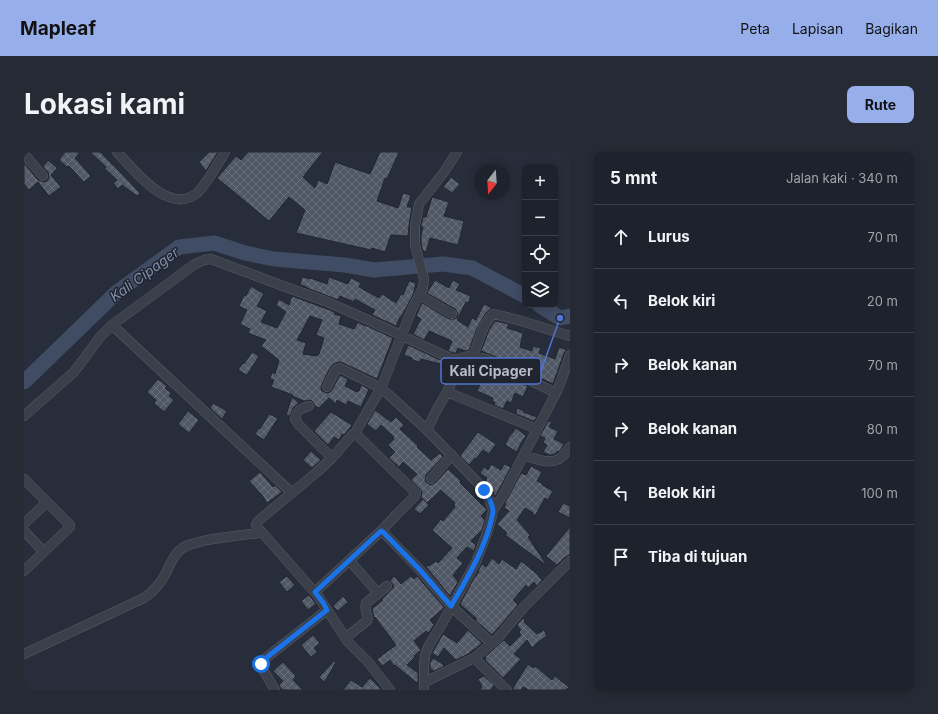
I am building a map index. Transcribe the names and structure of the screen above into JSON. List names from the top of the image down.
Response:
{
  "water": ["Kali Cipager"],
  "places": ["Kali Cipager"],
  "north": "bottom",
  "page": {
    "header": "Mapleaf",
    "nav": ["Peta", "Lapisan", "Bagikan"],
    "buttons": "Rute",
    "title": "Lokasi kami",
    "heading": ["5 mnt", "Jalan kaki · 340 m"],
    "map_buttons": ["+", "−"],
    "list": [
      ["Lurus", "70 m"],
      ["Belok kiri", "20 m"],
      ["Belok kanan", "70 m"],
      ["Belok kanan", "80 m"],
      ["Belok kiri", "100 m"],
      "Tiba di tujuan"
    ]
  }
}
